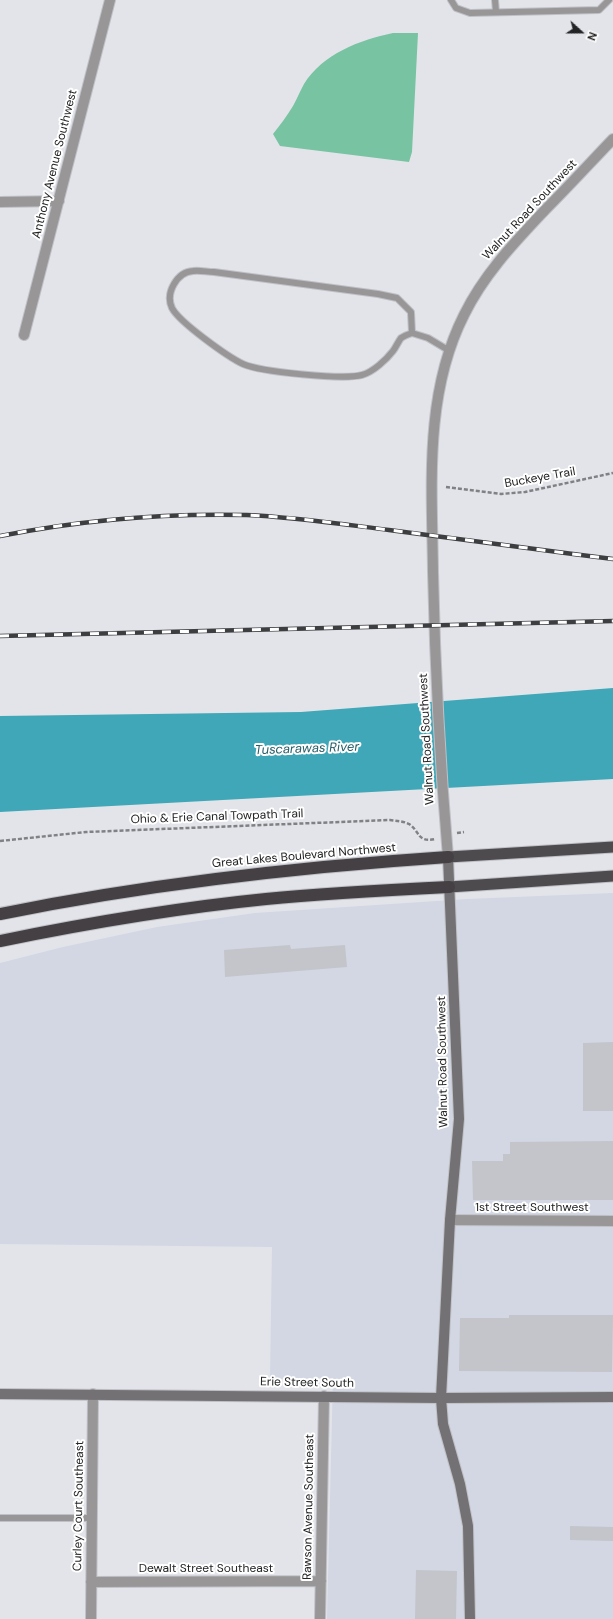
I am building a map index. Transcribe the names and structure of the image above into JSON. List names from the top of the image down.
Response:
{
  "streets": {
    "highway": ["Great Lakes Boulevard Northwest"],
    "main road": ["Walnut Road Southwest", "Erie Street South"],
    "street": [
      "Anthony Avenue Southwest",
      "1st Street Southwest",
      "Curley Court Southeast",
      "Rawson Avenue Southeast",
      "Dewalt Street Southeast"
    ],
    "path": ["Buckeye Trail", "Ohio & Erie Canal Towpath Trail"]
  },
  "crossings": [
    ["Walnut Road Southwest", "Great Lakes Boulevard Northwest"],
    ["Walnut Road Southwest", "1st Street Southwest"],
    ["Walnut Road Southwest", "Erie Street South"],
    ["Erie Street South", "Curley Court Southeast"],
    ["Erie Street South", "Rawson Avenue Southeast"],
    ["Curley Court Southeast", "Dewalt Street Southeast"],
    ["Rawson Avenue Southeast", "Dewalt Street Southeast"]
  ],
  "water": ["Tuscarawas River"],
  "north": "right"
}
